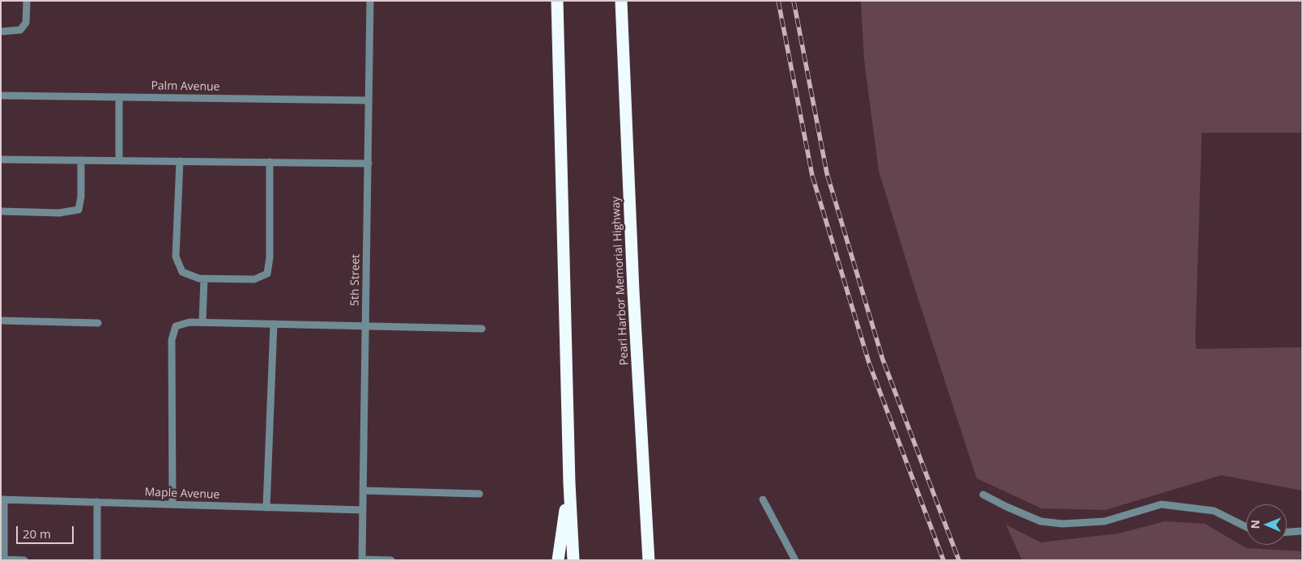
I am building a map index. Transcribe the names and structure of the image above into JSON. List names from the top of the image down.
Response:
{
  "streets": {
    "highway": ["Pearl Harbor Memorial Highway"],
    "street": ["Palm Avenue", "5th Street", "Maple Avenue"]
  },
  "crossings": [
    ["Palm Avenue", "5th Street"],
    ["5th Street", "Maple Avenue"]
  ],
  "scale_bar": "20 m",
  "north": "left"
}
